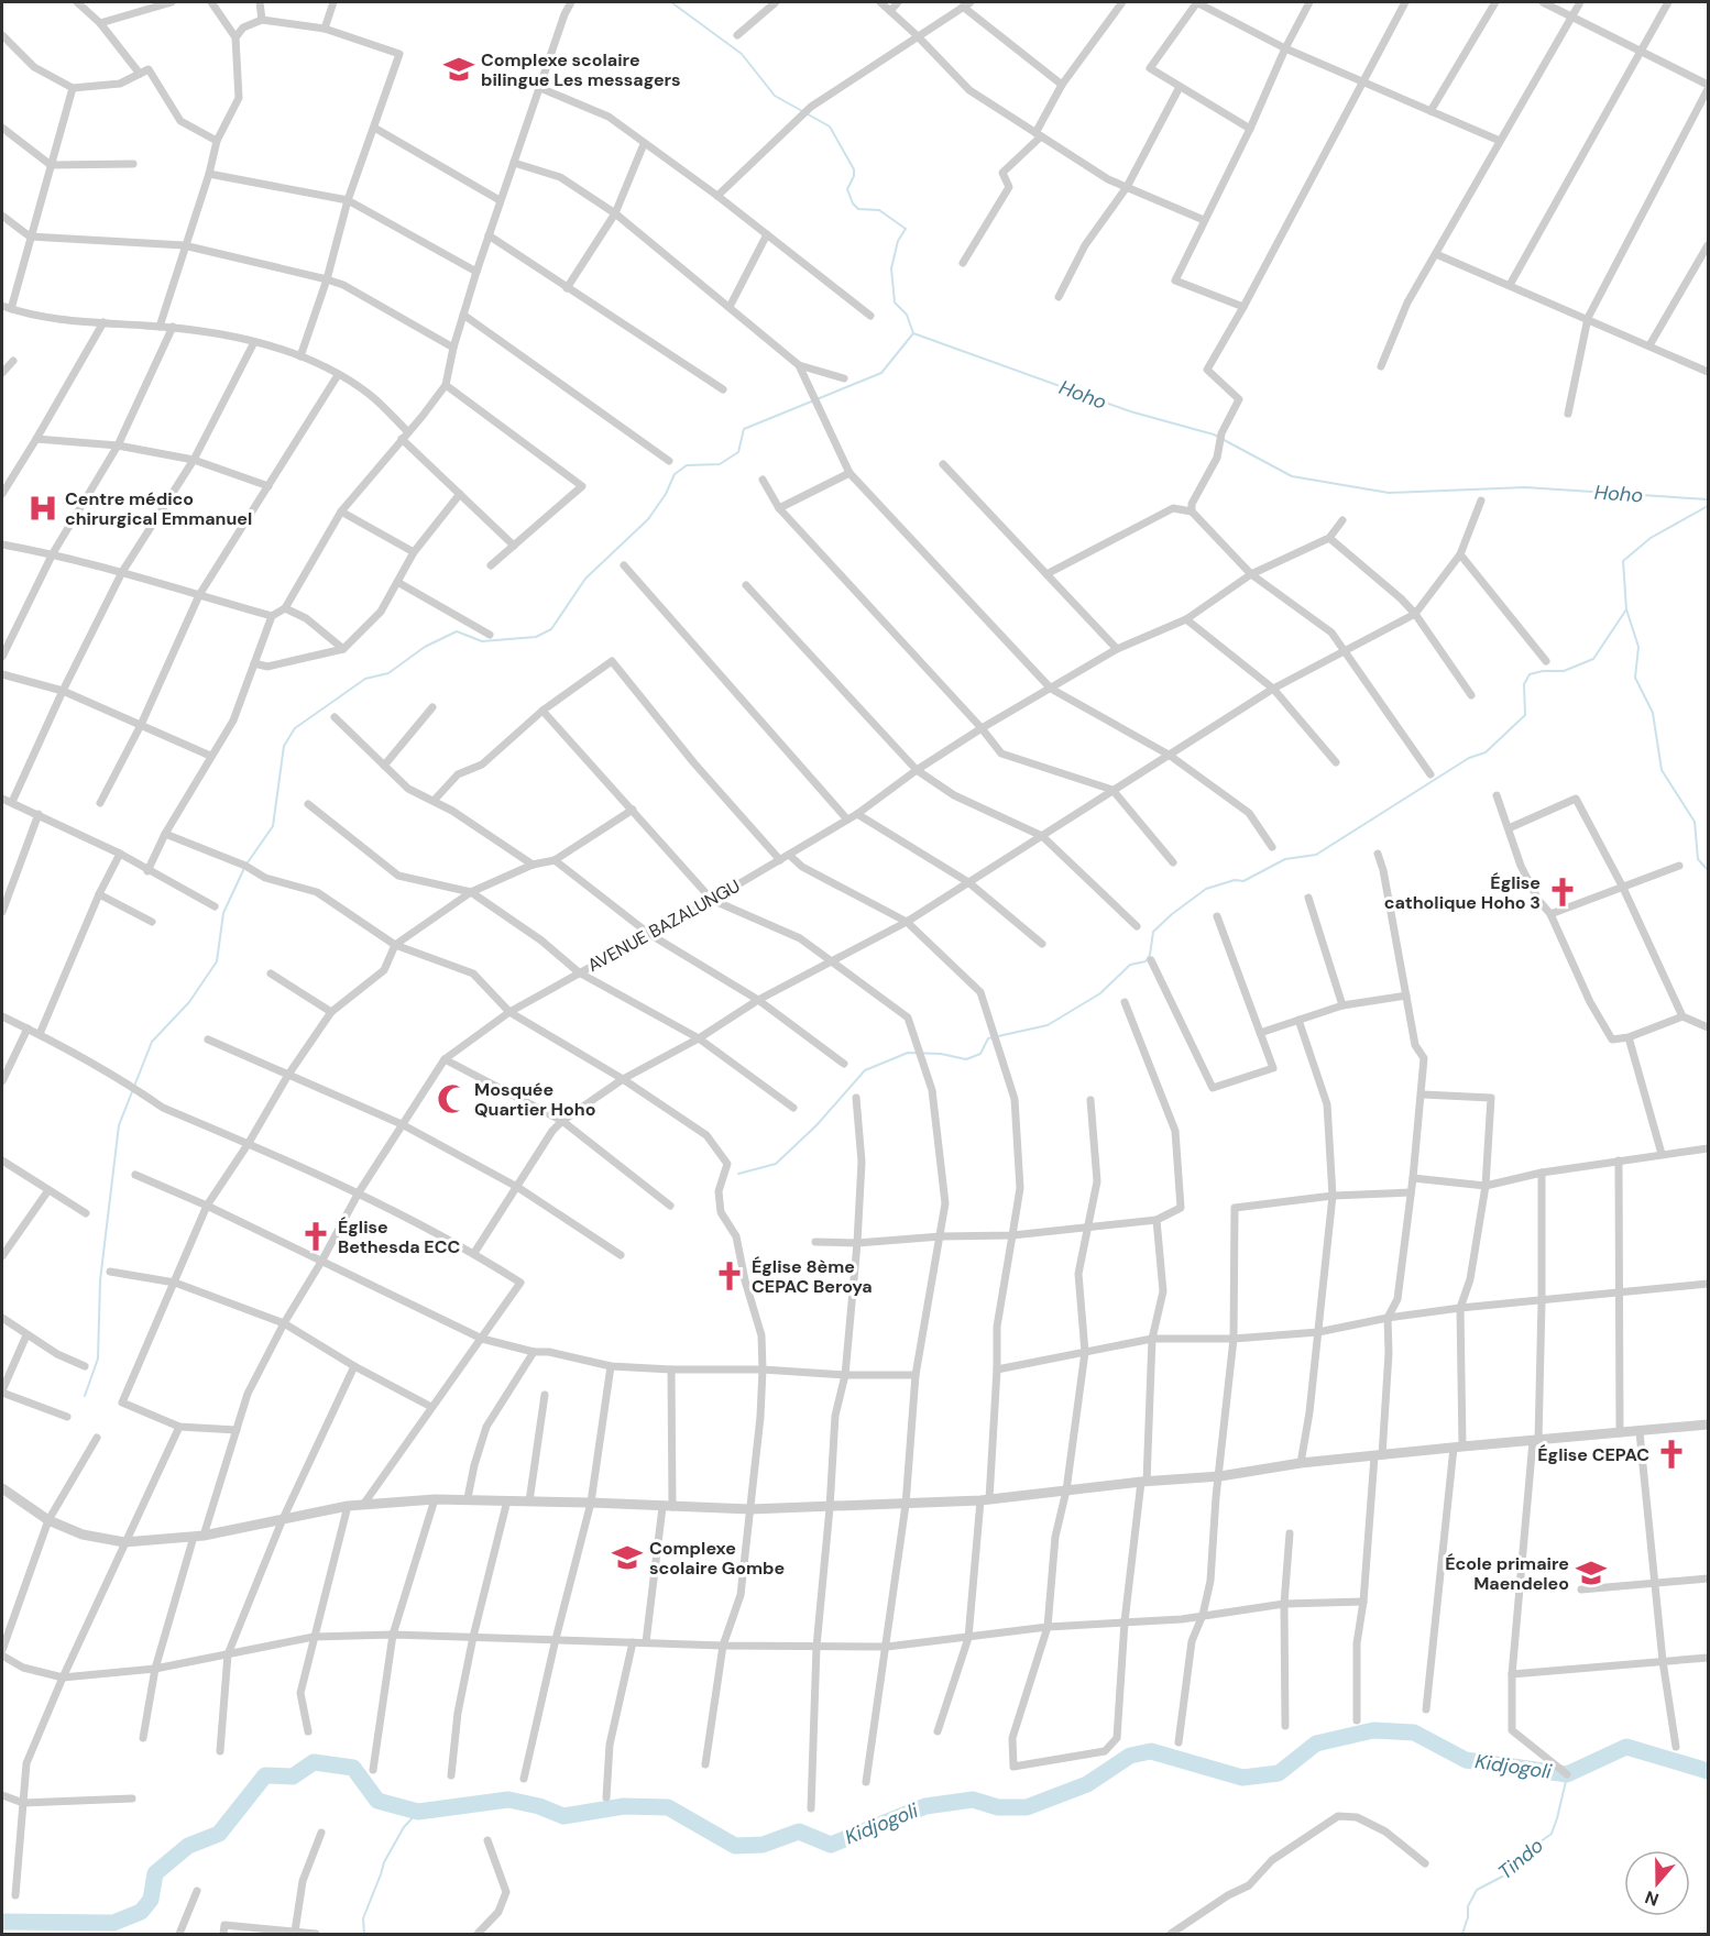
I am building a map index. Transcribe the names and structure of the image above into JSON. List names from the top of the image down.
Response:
{
  "streets": {
    "street": ["AVENUE BAZALUNGU"]
  },
  "water": ["Hoho", "Kidjogoli", "Tindo"],
  "places": {
    "school or university": ["Complexe scolaire bilingue Les messagers", "Complexe scolaire Gombe", "École primaire Maendeleo"],
    "hospital": ["Centre médico chirurgical Emmanuel"],
    "church": [
      "Église catholique Hoho 3",
      "Église Bethesda ECC",
      "Église 8ème CEPAC Beroya",
      "Église CEPAC"
    ],
    "mosque": ["Mosquée Quartier Hoho"]
  },
  "north": "bottom"
}
